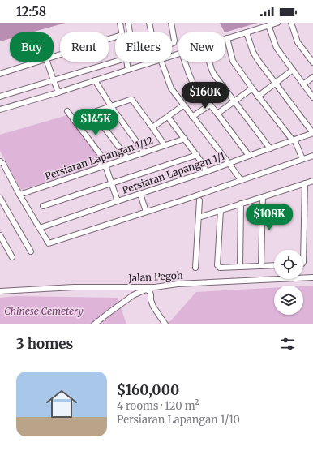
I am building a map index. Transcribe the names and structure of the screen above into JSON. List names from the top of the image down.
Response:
{
  "streets": {
    "street": ["Persiaran Lapangan 1/12", "Persiaran Lapangan 1/1", "Jalan Pegoh"]
  },
  "parks": ["Chinese Cemetery"],
  "page": {
    "status": "12:58",
    "chip": [
      "Buy",
      "Rent",
      "Filters",
      "New"
    ],
    "price": ["$160K", "$145K", "$108K"],
    "heading": "3 homes",
    "list": [
      {
        "name": "$160,000",
        "note": "4 rooms · 120 m² · Persiaran Lapangan 1/10"
      }
    ]
  }
}
